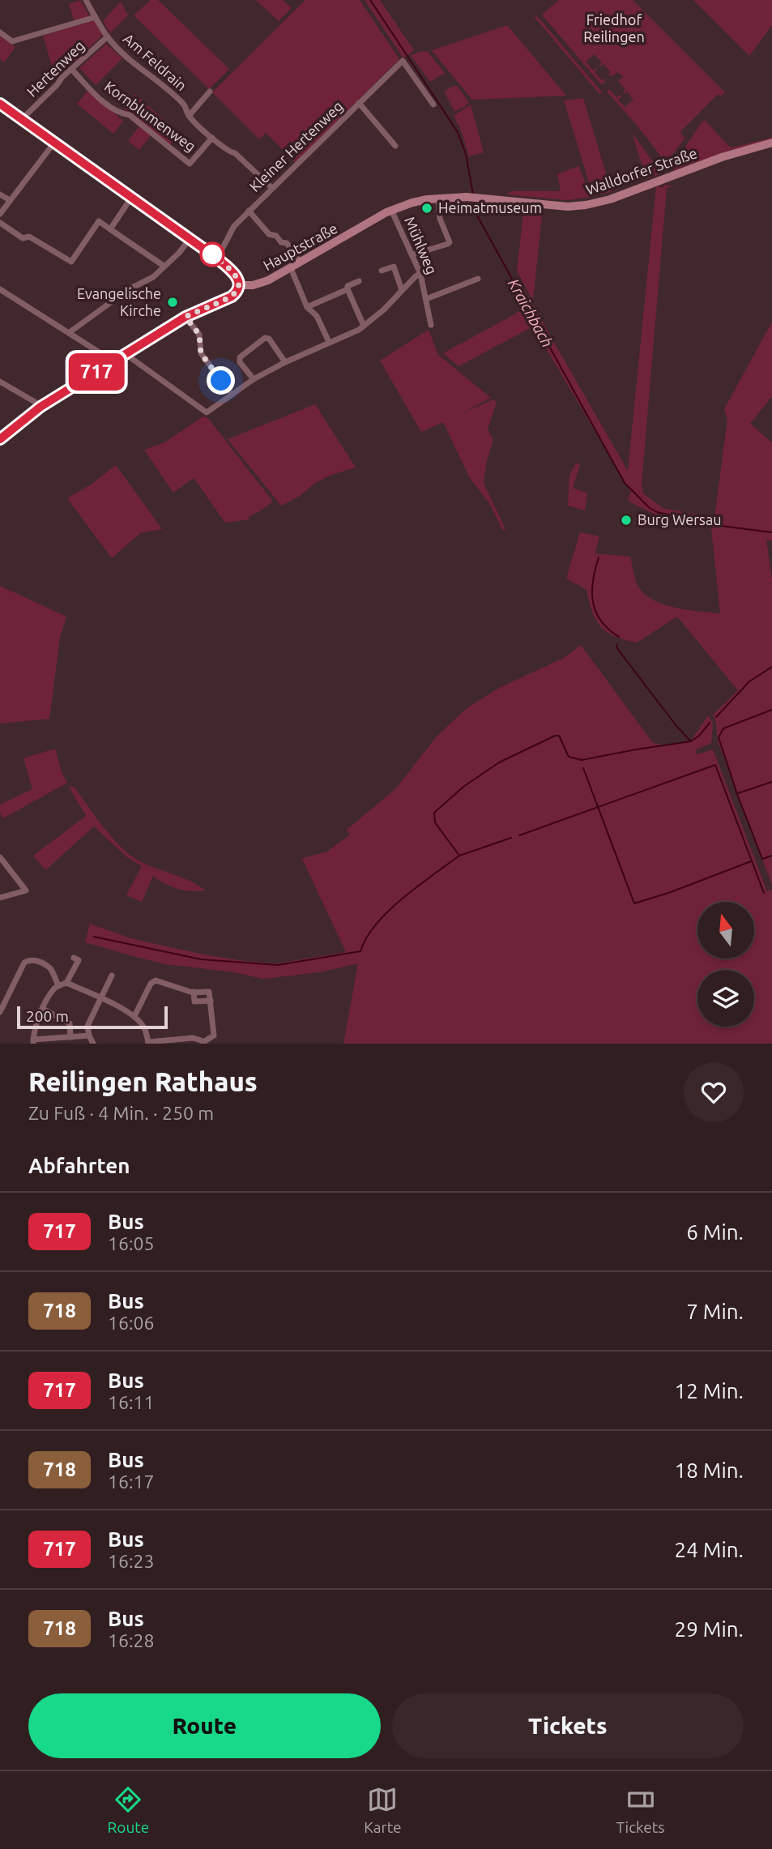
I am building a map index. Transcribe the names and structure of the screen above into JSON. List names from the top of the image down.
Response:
{
  "streets": {
    "street": [
      "Am Feldrain",
      "Hertenweg",
      "Kornblumenweg",
      "Kleiner Hertenweg",
      "Walldorfer Straße",
      "Mühlweg",
      "Hauptstraße"
    ]
  },
  "crossings": [
    ["Am Feldrain", "Hertenweg"],
    ["Am Feldrain", "Kornblumenweg"],
    ["Am Feldrain", "Kleiner Hertenweg"],
    ["Hertenweg", "Kornblumenweg"],
    ["Walldorfer Straße", "Hauptstraße"],
    ["Mühlweg", "Hauptstraße"]
  ],
  "water": ["Kraichbach"],
  "parks": ["Friedhof Reilingen"],
  "places": ["Heimatmuseum", "Evangelische Kirche", "Burg Wersau"],
  "lines": ["bus line 717"],
  "scale_bar": "200 m",
  "north": "top",
  "page": {
    "on_map": "717",
    "scale": "200 m",
    "heading": [
      ["Reilingen Rathaus", "Zu Fuß · 4 Min. · 250 m"],
      "Abfahrten"
    ],
    "list": [
      {
        "mark": "717",
        "name": "Bus",
        "note": "16:05",
        "value": "6 Min."
      },
      {
        "mark": "718",
        "name": "Bus",
        "note": "16:06",
        "value": "7 Min."
      },
      {
        "mark": "717",
        "name": "Bus",
        "note": "16:11",
        "value": "12 Min."
      },
      {
        "mark": "718",
        "name": "Bus",
        "note": "16:17",
        "value": "18 Min."
      },
      {
        "mark": "717",
        "name": "Bus",
        "note": "16:23",
        "value": "24 Min."
      },
      {
        "mark": "718",
        "name": "Bus",
        "note": "16:28",
        "value": "29 Min."
      }
    ],
    "buttons": ["Route", "Tickets"],
    "tabs": ["Route", "Karte", "Tickets"]
  }
}
